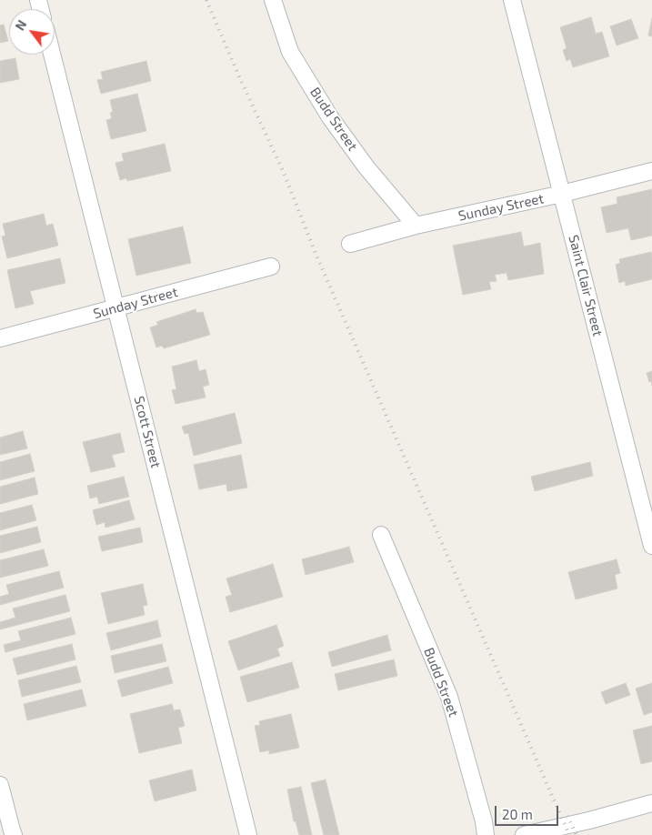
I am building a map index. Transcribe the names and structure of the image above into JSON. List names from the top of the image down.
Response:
{
  "streets": {
    "street": [
      "Budd Street",
      "Sunday Street",
      "Saint Clair Street",
      "Scott Street"
    ]
  },
  "crossings": [
    ["Budd Street", "Sunday Street"],
    ["Sunday Street", "Saint Clair Street"],
    ["Sunday Street", "Scott Street"]
  ],
  "scale_bar": "20 m",
  "north": "top left"
}
